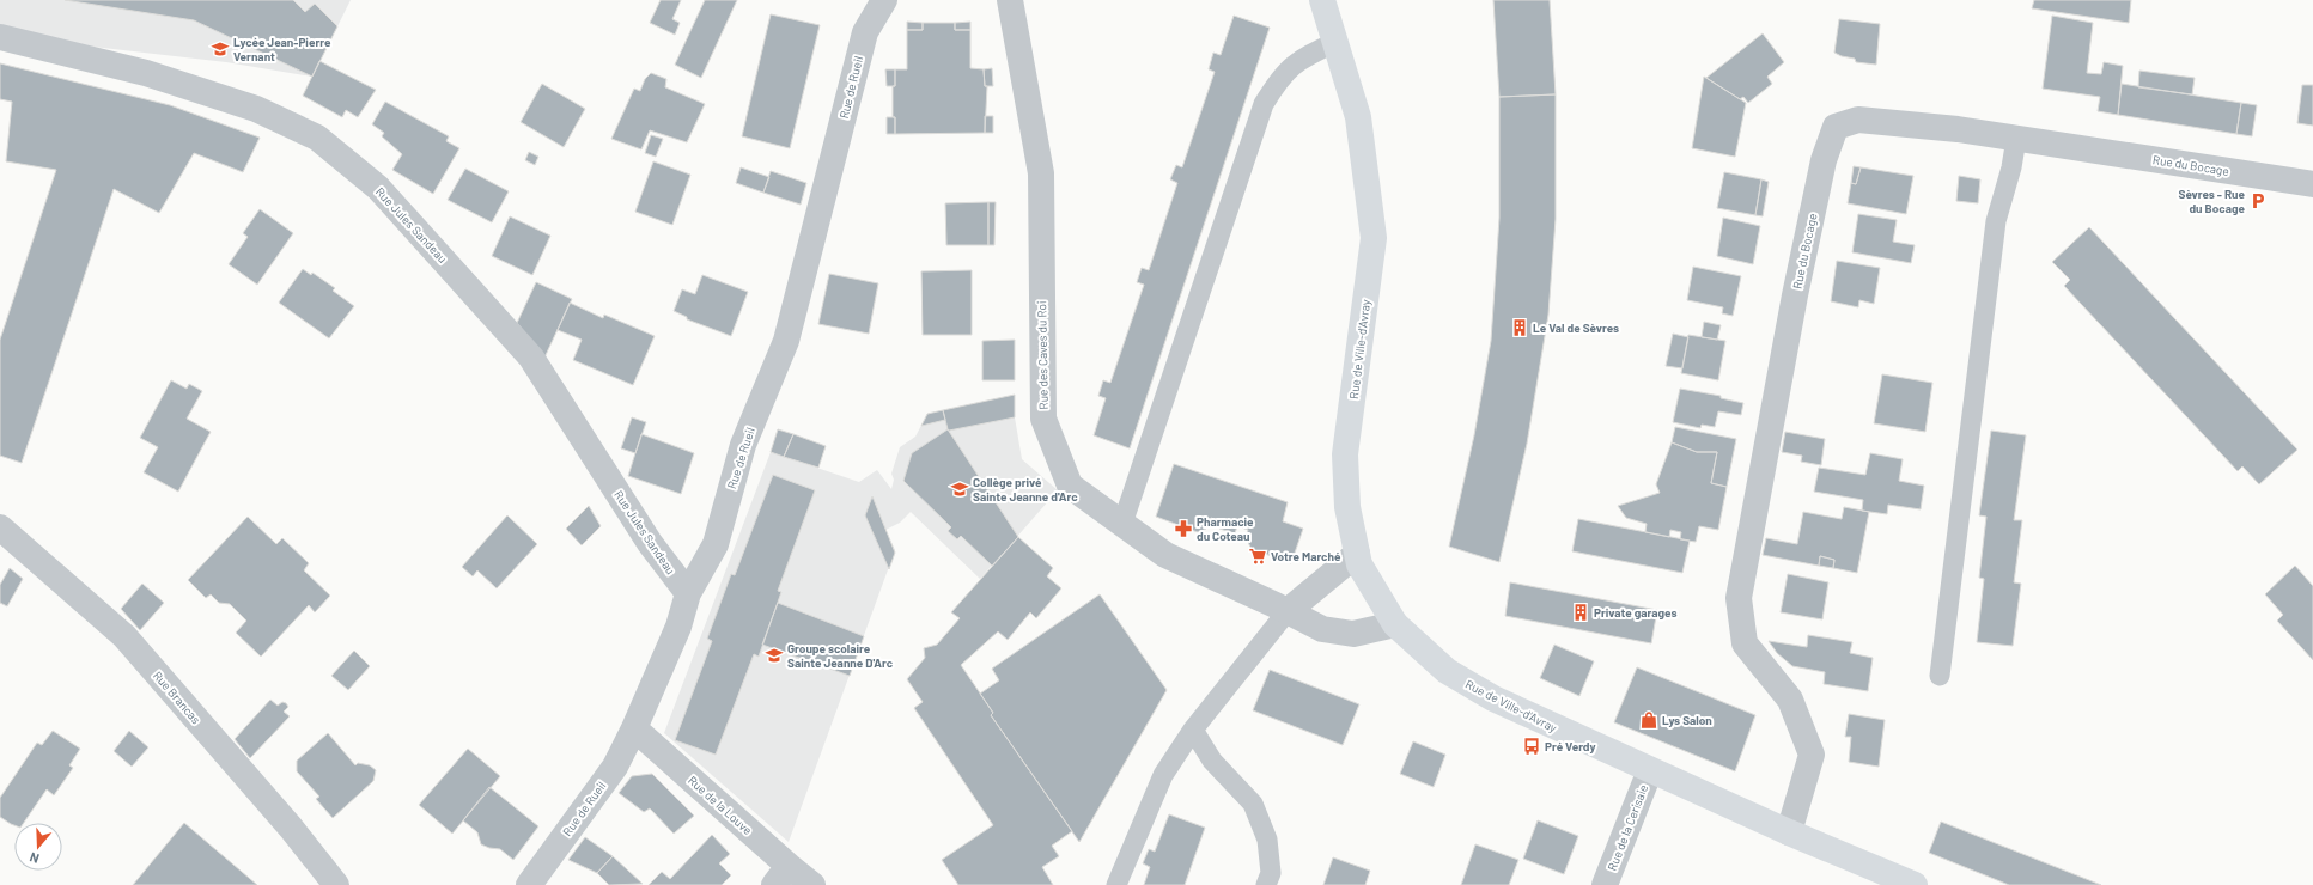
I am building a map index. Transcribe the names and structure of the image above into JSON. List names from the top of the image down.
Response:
{
  "streets": {
    "main road": ["Rue de Ville-d'Avray"],
    "street": [
      "Rue de Rueil",
      "Rue du Bocage",
      "Rue Jules Sandeau",
      "Rue des Caves du Roi",
      "Rue Brancas",
      "Rue de la Louve",
      "Rue de la Cerisaie"
    ]
  },
  "crossings": [
    ["Rue de Rueil", "Rue Jules Sandeau"],
    ["Rue de Rueil", "Rue de la Louve"],
    ["Rue du Bocage", "Rue de Ville-d'Avray"],
    ["Rue de Ville-d'Avray", "Rue des Caves du Roi"],
    ["Rue de Ville-d'Avray", "Rue de la Cerisaie"]
  ],
  "places": {
    "school or university": ["Lycée Jean-Pierre Vernant", "Collège privé Sainte Jeanne d'Arc", "Groupe scolaire Sainte Jeanne D'Arc"],
    "parking": ["Sèvres - Rue du Bocage"],
    "building": ["Le Val de Sèvres", "Private garages"],
    "pharmacy": ["Pharmacie du Coteau"],
    "supermarket": ["Votre Marché"],
    "shop": ["Lys Salon"],
    "bus stop": ["Pré Verdy"]
  },
  "north": "bottom"
}
